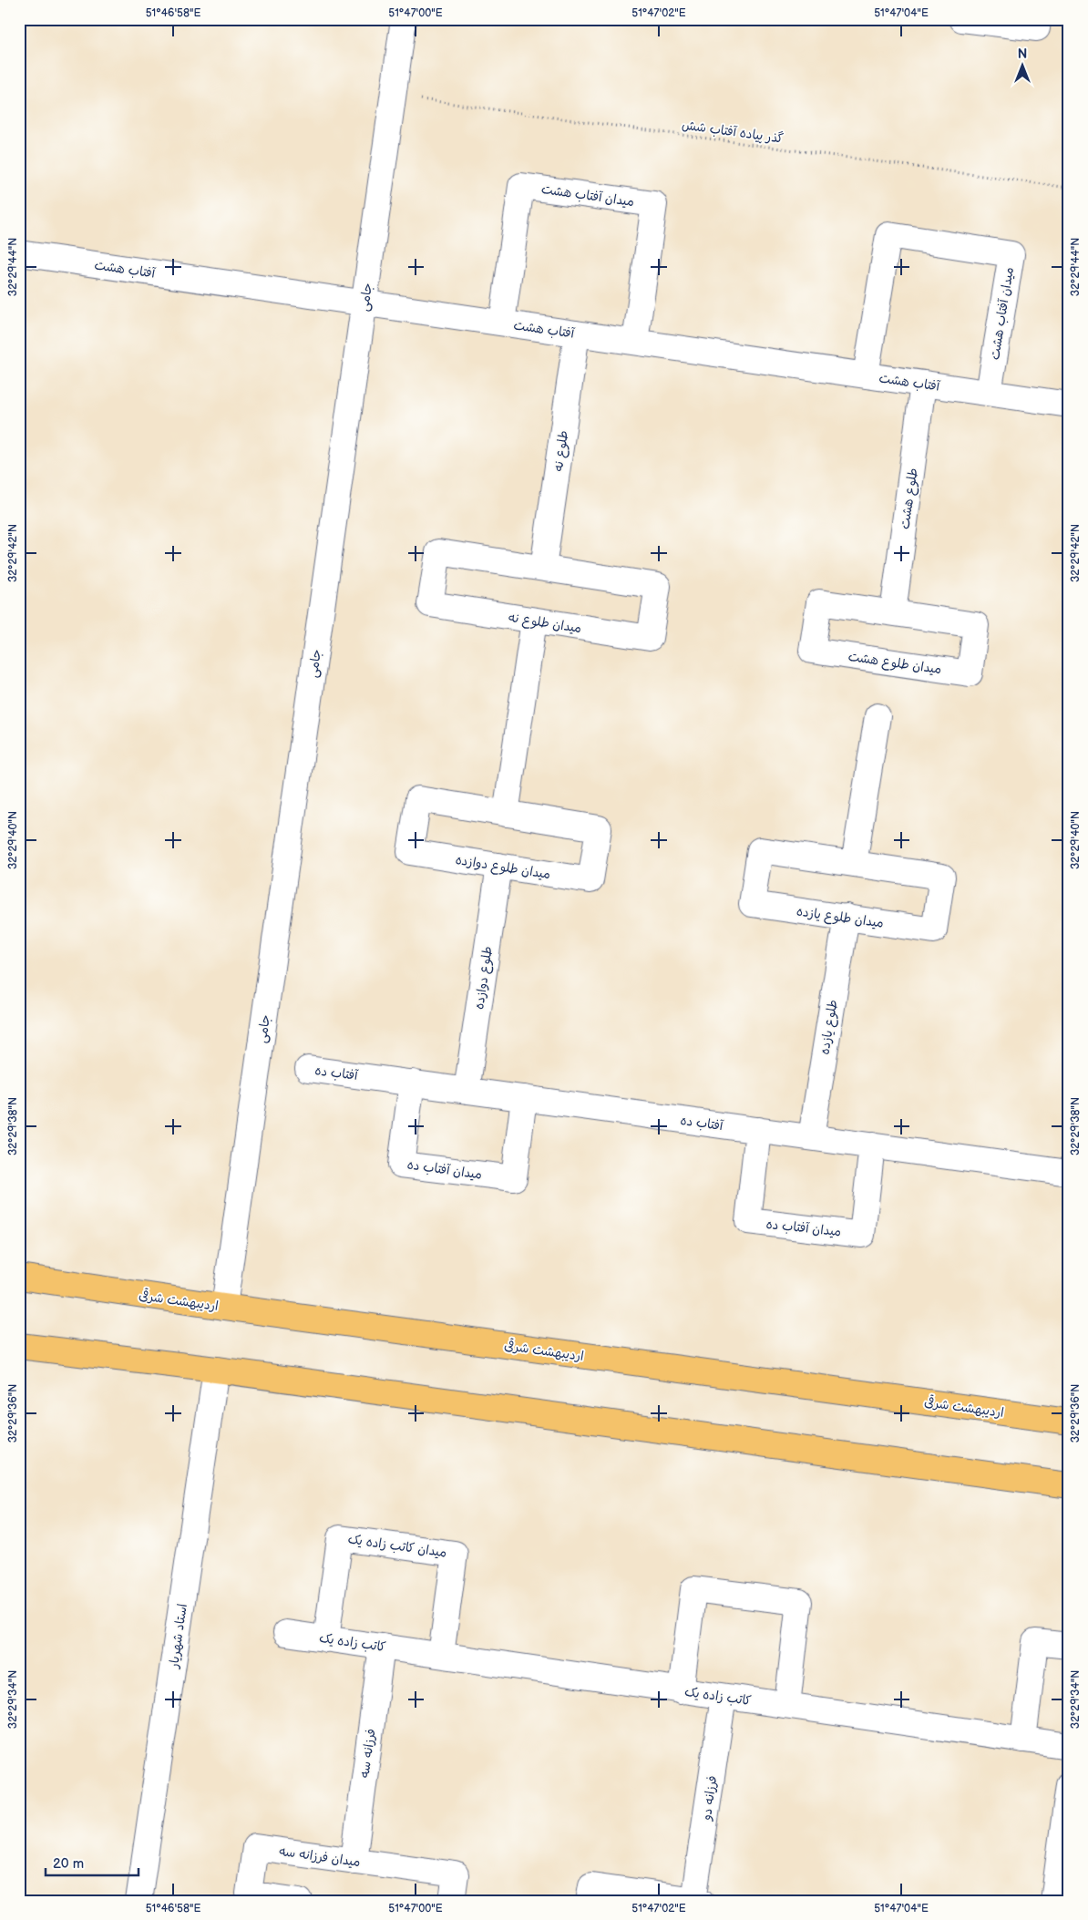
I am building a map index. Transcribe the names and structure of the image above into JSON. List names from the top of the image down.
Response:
{
  "streets": {
    "main road": ["اردیبهشت شرقی"],
    "street": [
      "میدان آفتاب هشت",
      "آفتاب هشت",
      "جامی",
      "طلوع نه",
      "طلوع هشت",
      "میدان طلوع نه",
      "میدان طلوع هشت",
      "میدان طلوع دوازده",
      "میدان طلوع یازده",
      "طلوع دوازده",
      "طلوع یازده",
      "آفتاب ده",
      "میدان آفتاب ده",
      "میدان کاتب زاده یک",
      "استاد شهریار",
      "کاتب زاده یک",
      "فرزانه سه",
      "فرزانه دو",
      "میدان فرزانه سه"
    ],
    "path": ["گذر پیاده آفتاب شش"]
  },
  "crossings": [
    ["گذر پیاده آفتاب شش", "جامی"],
    ["میدان آفتاب هشت", "آفتاب هشت"],
    ["آفتاب هشت", "جامی"],
    ["آفتاب هشت", "طلوع نه"],
    ["آفتاب هشت", "طلوع هشت"],
    ["جامی", "اردیبهشت شرقی"],
    ["طلوع نه", "میدان طلوع نه"],
    ["طلوع هشت", "میدان طلوع هشت"],
    ["میدان طلوع دوازده", "طلوع دوازده"],
    ["میدان طلوع یازده", "طلوع یازده"],
    ["طلوع دوازده", "آفتاب ده"],
    ["طلوع یازده", "آفتاب ده"],
    ["آفتاب ده", "میدان آفتاب ده"],
    ["میدان کاتب زاده یک", "کاتب زاده یک"],
    ["کاتب زاده یک", "فرزانه سه"],
    ["کاتب زاده یک", "فرزانه دو"],
    ["فرزانه سه", "میدان فرزانه سه"]
  ],
  "scale_bar": "20 m",
  "north": "top",
  "coordinates": [
    "51°46'58\"E",
    "51°47'00\"E",
    "51°47'02\"E",
    "51°47'04\"E",
    "32°29'44\"N",
    "32°29'42\"N",
    "32°29'40\"N",
    "32°29'38\"N",
    "32°29'36\"N",
    "32°29'34\"N"
  ]
}
